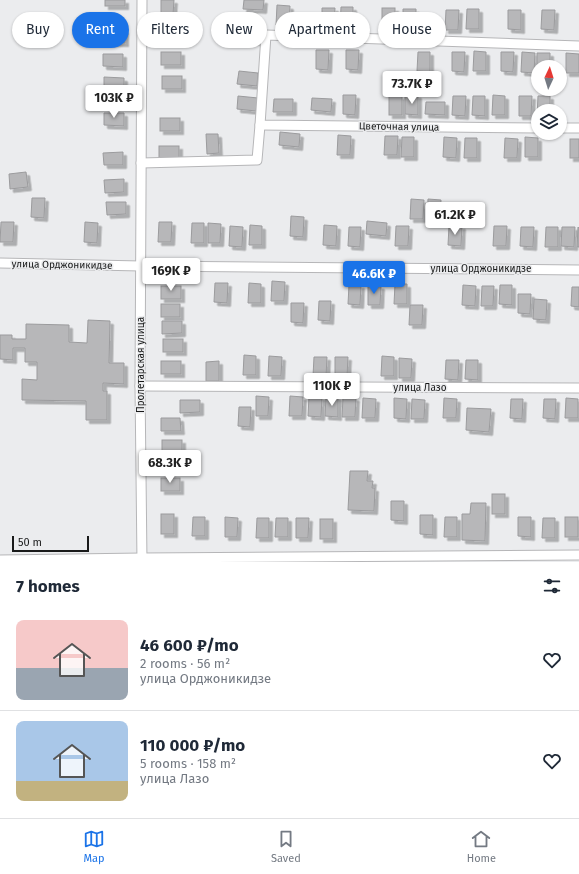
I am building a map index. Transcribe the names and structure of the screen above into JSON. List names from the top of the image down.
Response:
{
  "streets": {
    "street": [
      "Цветочная улица",
      "улица Орджоникидзе",
      "Пролетарская улица",
      "улица Лазо"
    ]
  },
  "crossings": [
    ["улица Орджоникидзе", "Пролетарская улица"],
    ["Пролетарская улица", "улица Лазо"]
  ],
  "scale_bar": "50 m",
  "north": "top",
  "page": {
    "chip": [
      "Buy",
      "Rent",
      "Filters",
      "New",
      "Apartment",
      "House"
    ],
    "price": [
      "73.7K ₽",
      "103K ₽",
      "61.2K ₽",
      "169K ₽",
      "46.6K ₽",
      "110K ₽",
      "68.3K ₽"
    ],
    "scale": "50 m",
    "heading": "7 homes",
    "list": [
      {
        "name": "46 600 ₽/mo",
        "note": "2 rooms · 56 m² · улица Орджоникидзе"
      },
      {
        "name": "110 000 ₽/mo",
        "note": "5 rooms · 158 m² · улица Лазо"
      }
    ],
    "tabs": ["Map", "Saved", "Home"]
  }
}
